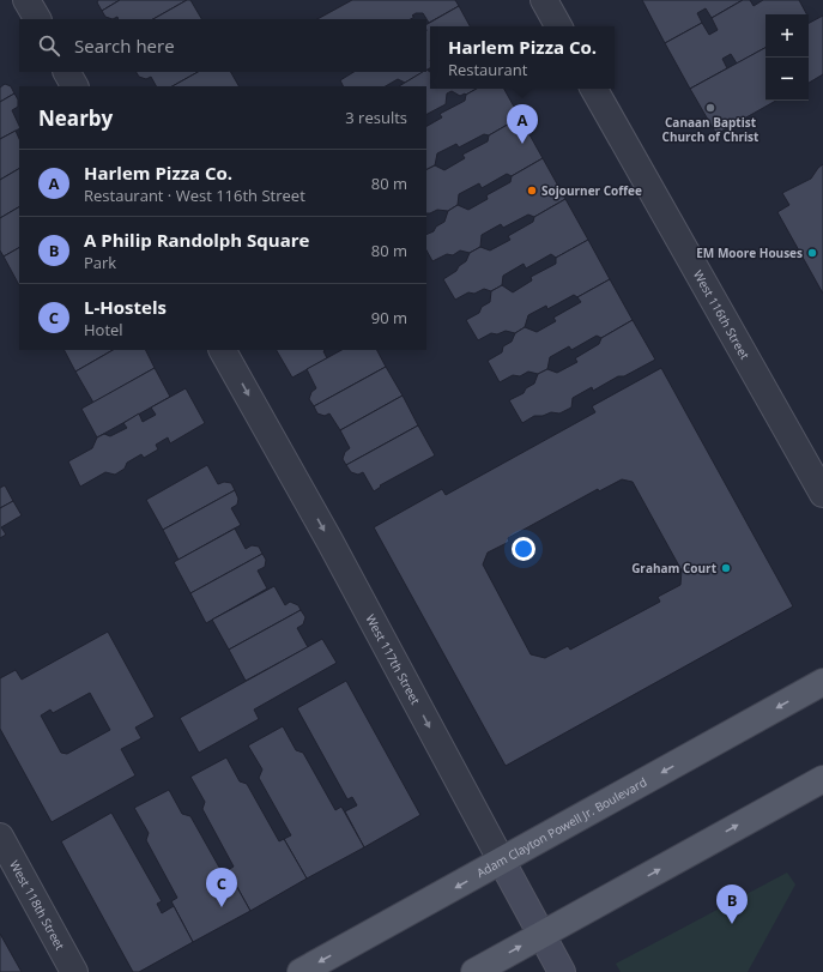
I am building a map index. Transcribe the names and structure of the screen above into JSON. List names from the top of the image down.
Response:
{
  "streets": {
    "main road": ["West 117th Street", "Adam Clayton Powell Jr. Boulevard"],
    "street": ["West 116th Street", "West 118th Street"]
  },
  "crossings": [
    ["West 117th Street", "Adam Clayton Powell Jr. Boulevard"]
  ],
  "one_way": ["West 117th Street"],
  "places": [
    "Canaan Baptist Church of Christ",
    "Sojourner Coffee",
    "EM Moore Houses",
    "Graham Court"
  ],
  "page": {
    "map_buttons": ["+", "−"],
    "search": "Search here",
    "popup": ["Harlem Pizza Co.", "Restaurant"],
    "heading": ["Nearby", "3 results"],
    "pins": ["A", "C", "B"],
    "list": [
      {
        "mark": "A",
        "name": "Harlem Pizza Co.",
        "note": "Restaurant · West 116th Street",
        "value": "80 m"
      },
      {
        "mark": "B",
        "name": "A Philip Randolph Square",
        "note": "Park",
        "value": "80 m"
      },
      {
        "mark": "C",
        "name": "L-Hostels",
        "note": "Hotel",
        "value": "90 m"
      }
    ]
  }
}
